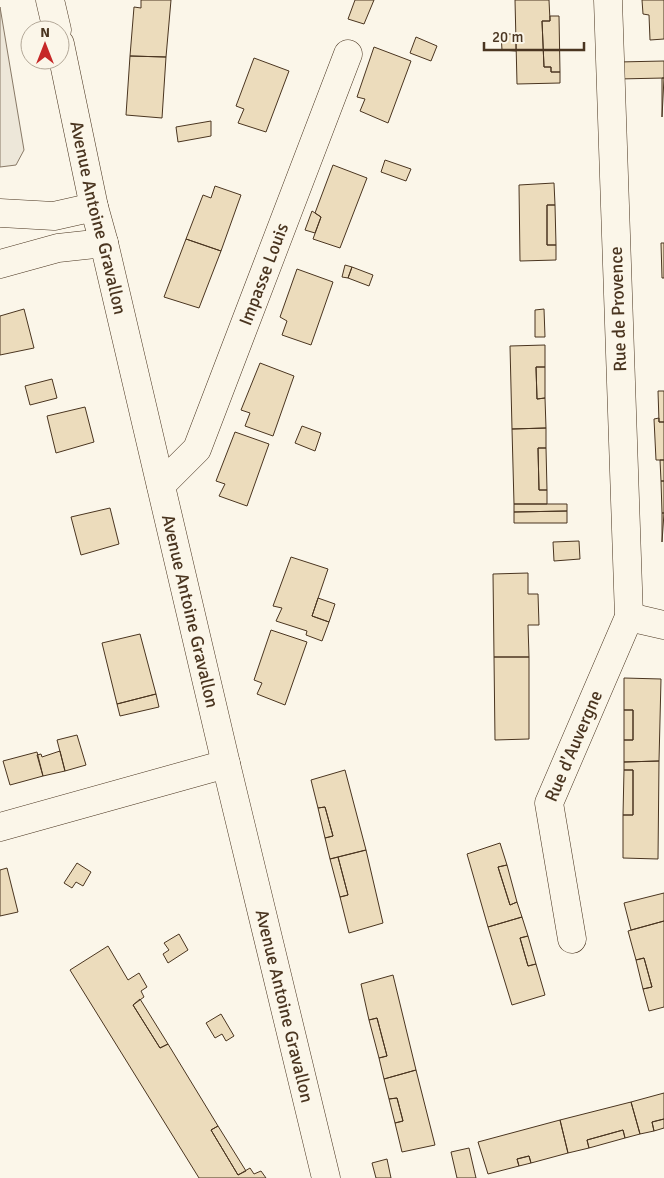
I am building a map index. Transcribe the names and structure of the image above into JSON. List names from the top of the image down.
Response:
{
  "streets": {
    "street": [
      "Avenue Antoine Gravallon",
      "Impasse Louis",
      "Rue de Provence",
      "Rue d'Auvergne"
    ]
  },
  "crossings": [
    ["Avenue Antoine Gravallon", "Impasse Louis"],
    ["Rue de Provence", "Rue d'Auvergne"]
  ],
  "scale_bar": "20 m",
  "north": "top"
}
